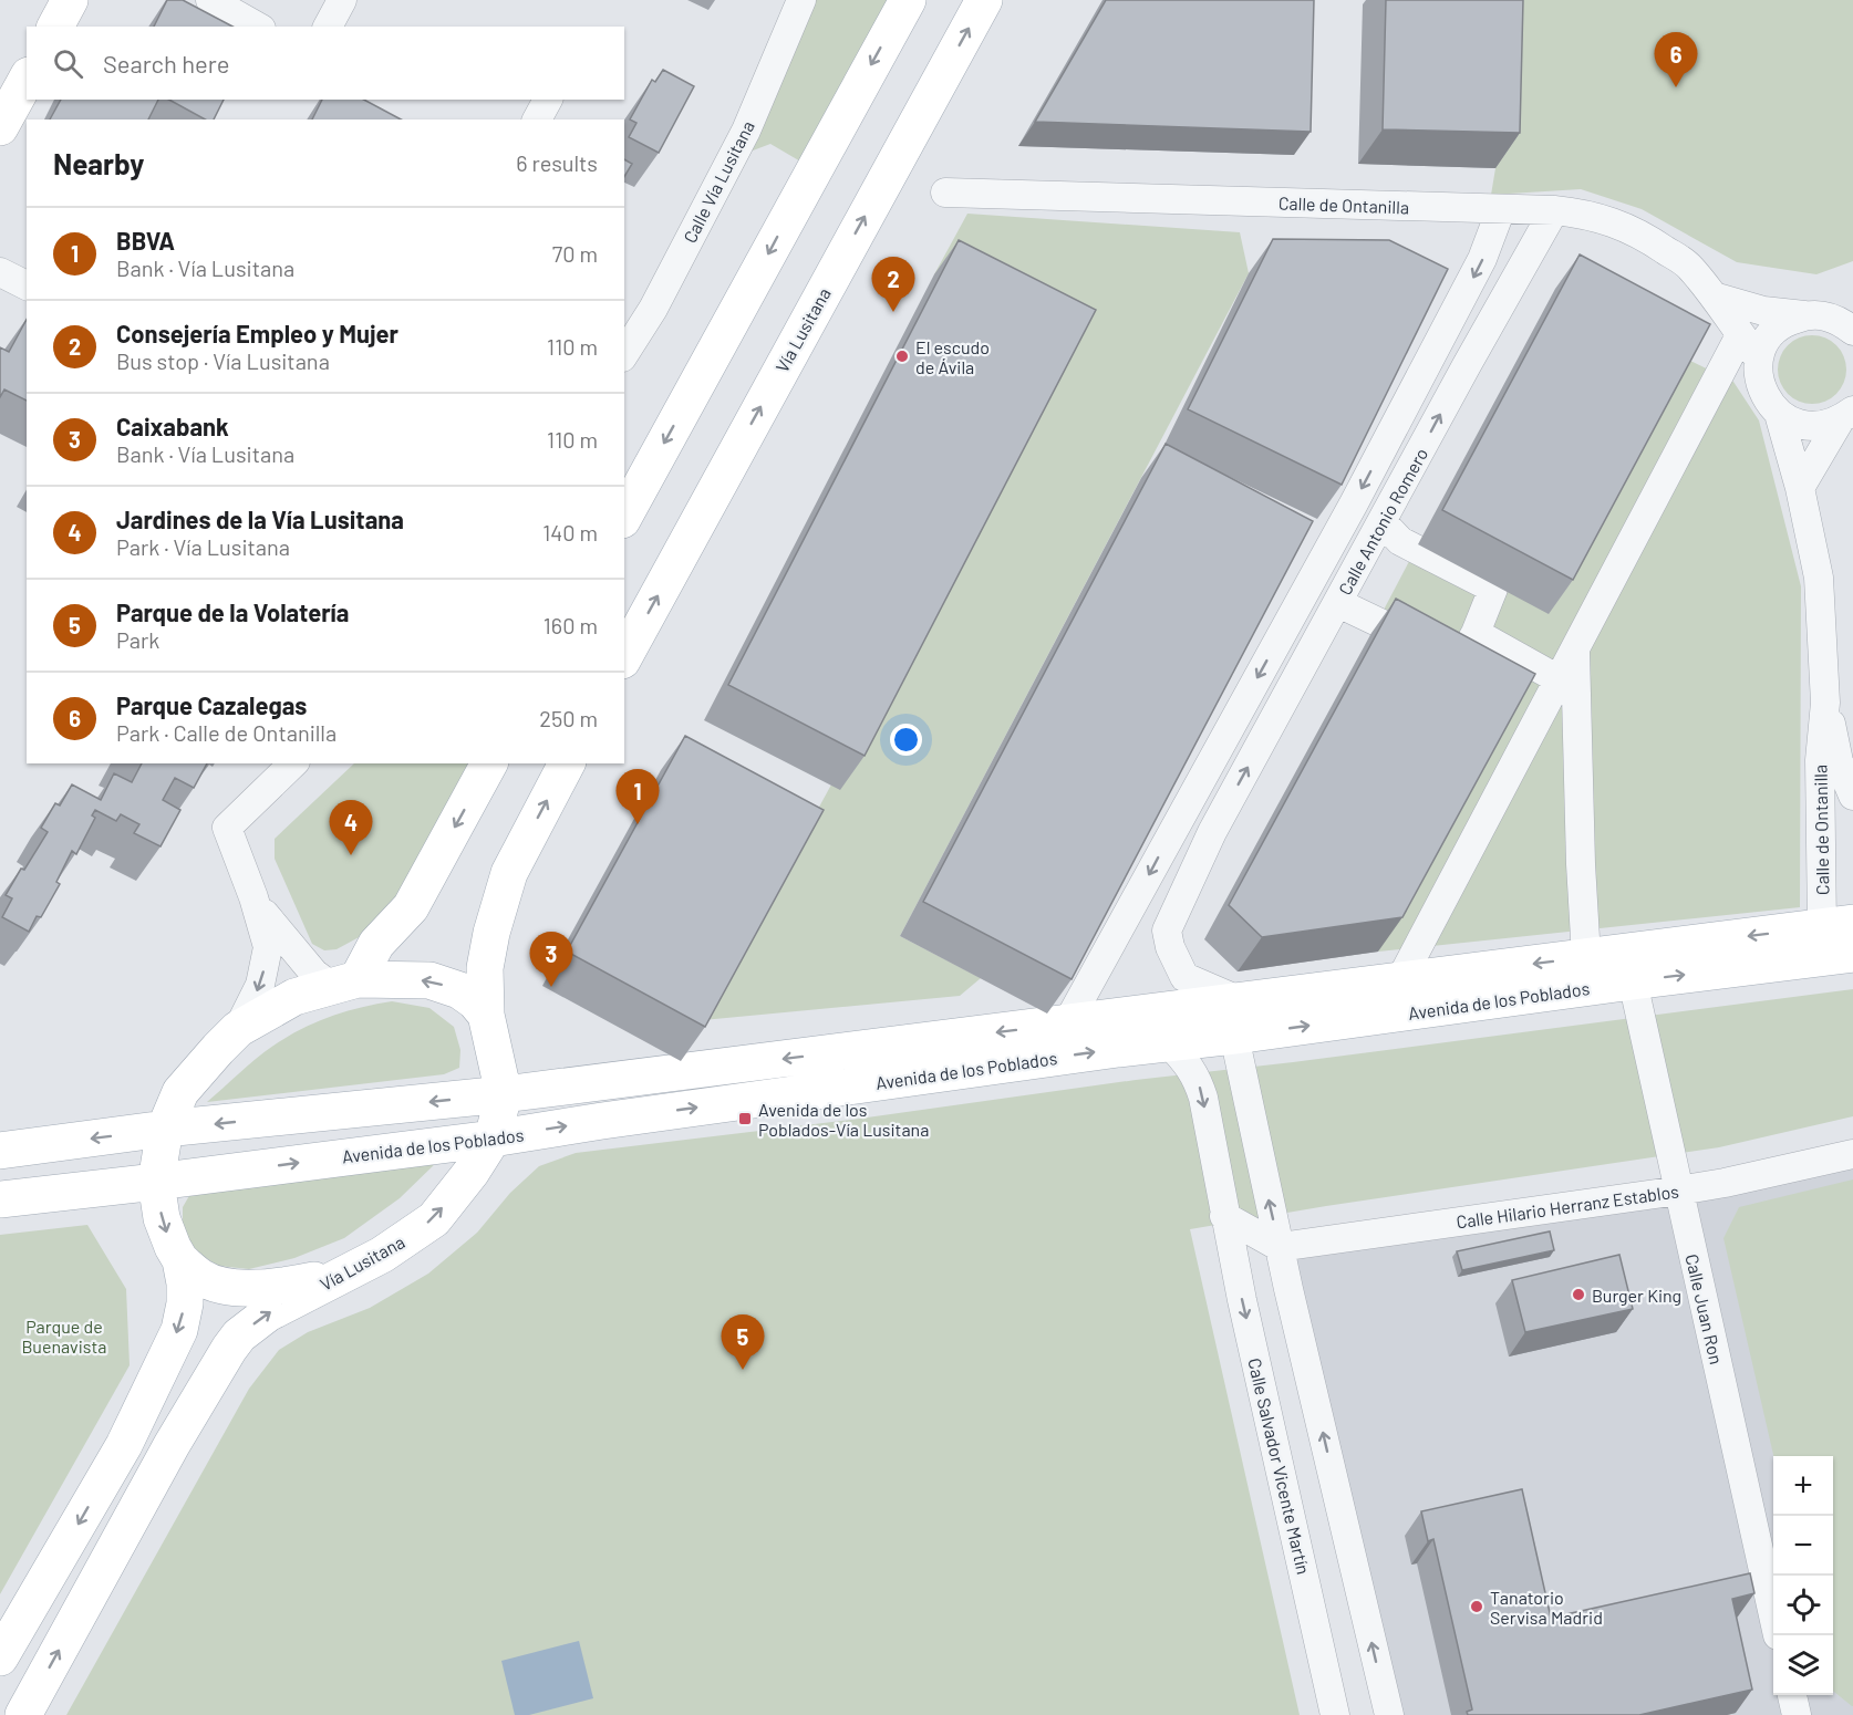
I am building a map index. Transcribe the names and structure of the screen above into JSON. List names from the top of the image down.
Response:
{
  "streets": {
    "main road": ["Vía Lusitana", "Avenida de los Poblados"],
    "street": [
      "Calle Vía Lusitana",
      "Calle de Ontanilla",
      "Calle Antonio Romero",
      "Calle Hilario Herranz Establos",
      "Calle Juan Ron",
      "Calle Salvador Vicente Martín"
    ]
  },
  "crossings": [
    ["Calle de Ontanilla", "Calle Antonio Romero"],
    ["Calle de Ontanilla", "Avenida de los Poblados"],
    ["Vía Lusitana", "Avenida de los Poblados"],
    ["Calle Antonio Romero", "Avenida de los Poblados"],
    ["Avenida de los Poblados", "Calle Juan Ron"],
    ["Avenida de los Poblados", "Calle Salvador Vicente Martín"],
    ["Calle Hilario Herranz Establos", "Calle Juan Ron"]
  ],
  "parks": ["Parque de Buenavista"],
  "places": {
    "other": ["El escudo de Ávila", "Burger King", "Tanatorio Servisa Madrid"],
    "transit": ["Avenida de los Poblados-Vía Lusitana"]
  },
  "page": {
    "search": "Search here",
    "pins": [
      "6",
      "2",
      "1",
      "4",
      "3",
      "5"
    ],
    "heading": ["Nearby", "6 results"],
    "list": [
      {
        "mark": "1",
        "name": "BBVA",
        "note": "Bank · Vía Lusitana",
        "value": "70 m"
      },
      {
        "mark": "2",
        "name": "Consejería Empleo y Mujer",
        "note": "Bus stop · Vía Lusitana",
        "value": "110 m"
      },
      {
        "mark": "3",
        "name": "Caixabank",
        "note": "Bank · Vía Lusitana",
        "value": "110 m"
      },
      {
        "mark": "4",
        "name": "Jardines de la Vía Lusitana",
        "note": "Park · Vía Lusitana",
        "value": "140 m"
      },
      {
        "mark": "5",
        "name": "Parque de la Volatería",
        "note": "Park",
        "value": "160 m"
      },
      {
        "mark": "6",
        "name": "Parque Cazalegas",
        "note": "Park · Calle de Ontanilla",
        "value": "250 m"
      }
    ],
    "map_buttons": ["+", "−"]
  }
}
